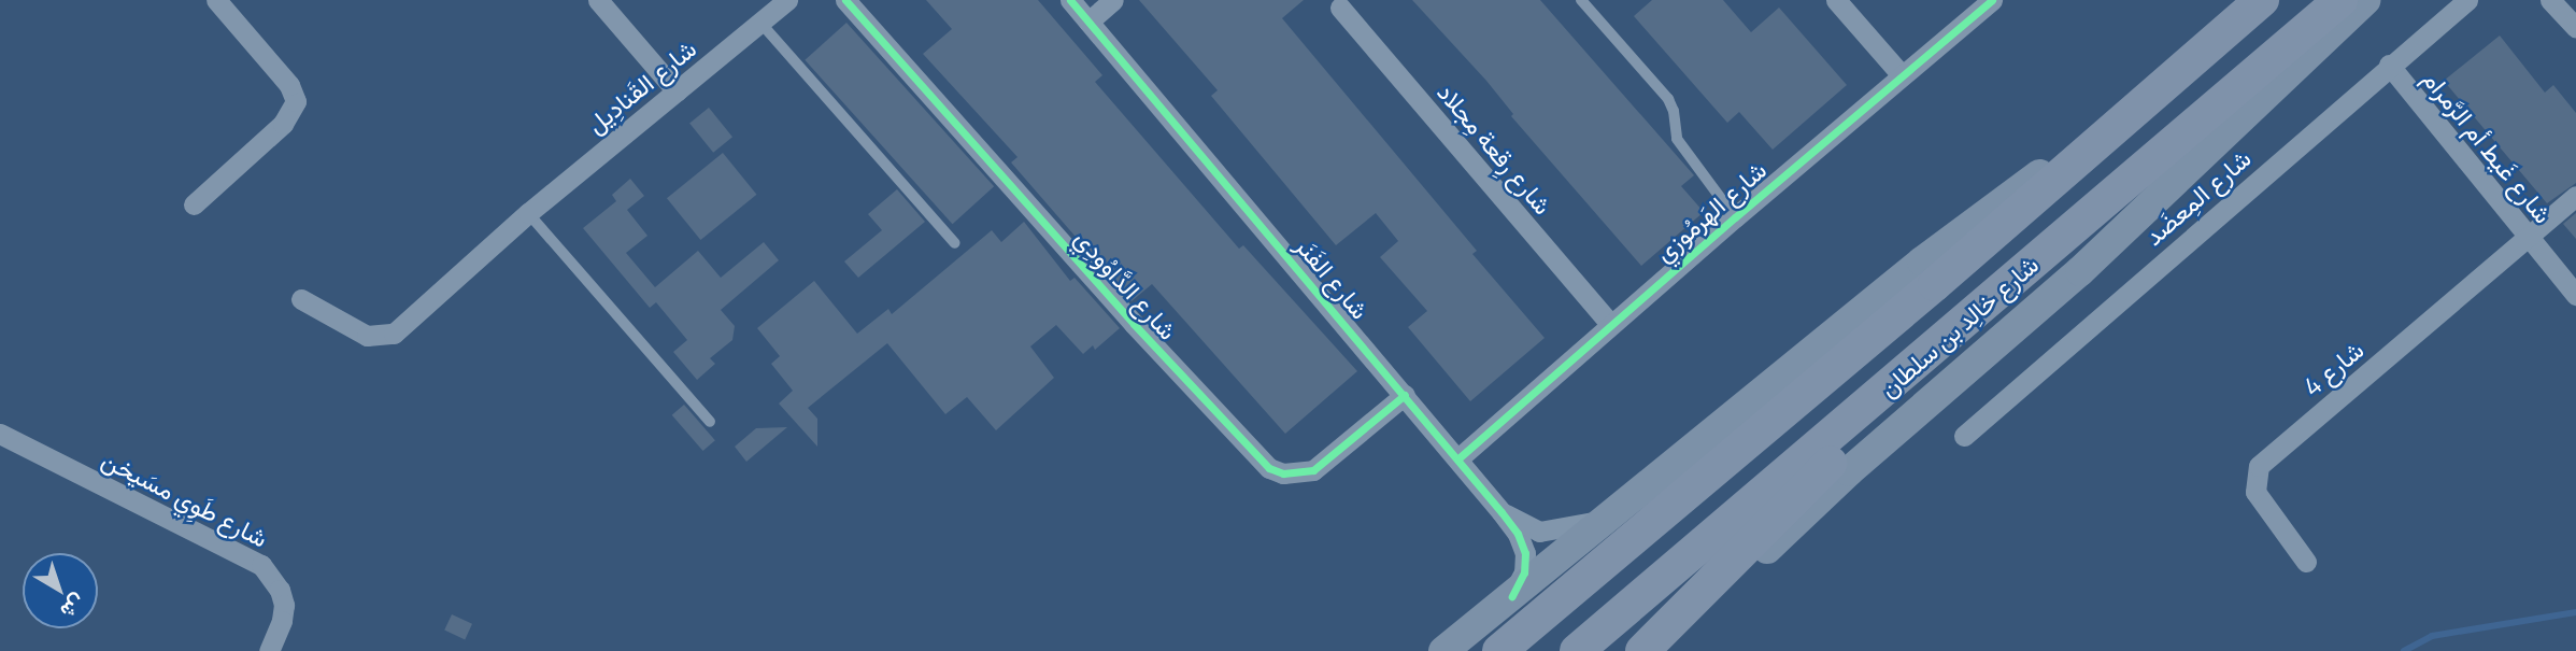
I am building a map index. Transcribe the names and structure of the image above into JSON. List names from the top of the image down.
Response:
{
  "streets": {
    "main road": ["شارع خالِد بن سلطان"],
    "street": [
      "شارع القَنادِيل",
      "شارع غَيط أم الرَّمرام",
      "شارع رِقعة مِجلاد",
      "شارع المِعضَد",
      "شارع الهَرمُوزي",
      "شارع الفَنَر",
      "شارع الدَّاوُودِي",
      "شارع 4",
      "شارع طَوِي مسَيخن"
    ]
  },
  "crossings": [
    ["شارع غَيط أم الرَّمرام", "شارع المِعضَد"],
    ["شارع غَيط أم الرَّمرام", "شارع 4"],
    ["شارع رِقعة مِجلاد", "شارع الهَرمُوزي"],
    ["شارع الهَرمُوزي", "شارع الفَنَر"],
    ["شارع الفَنَر", "شارع الدَّاوُودِي"]
  ],
  "north": "bottom right"
}
